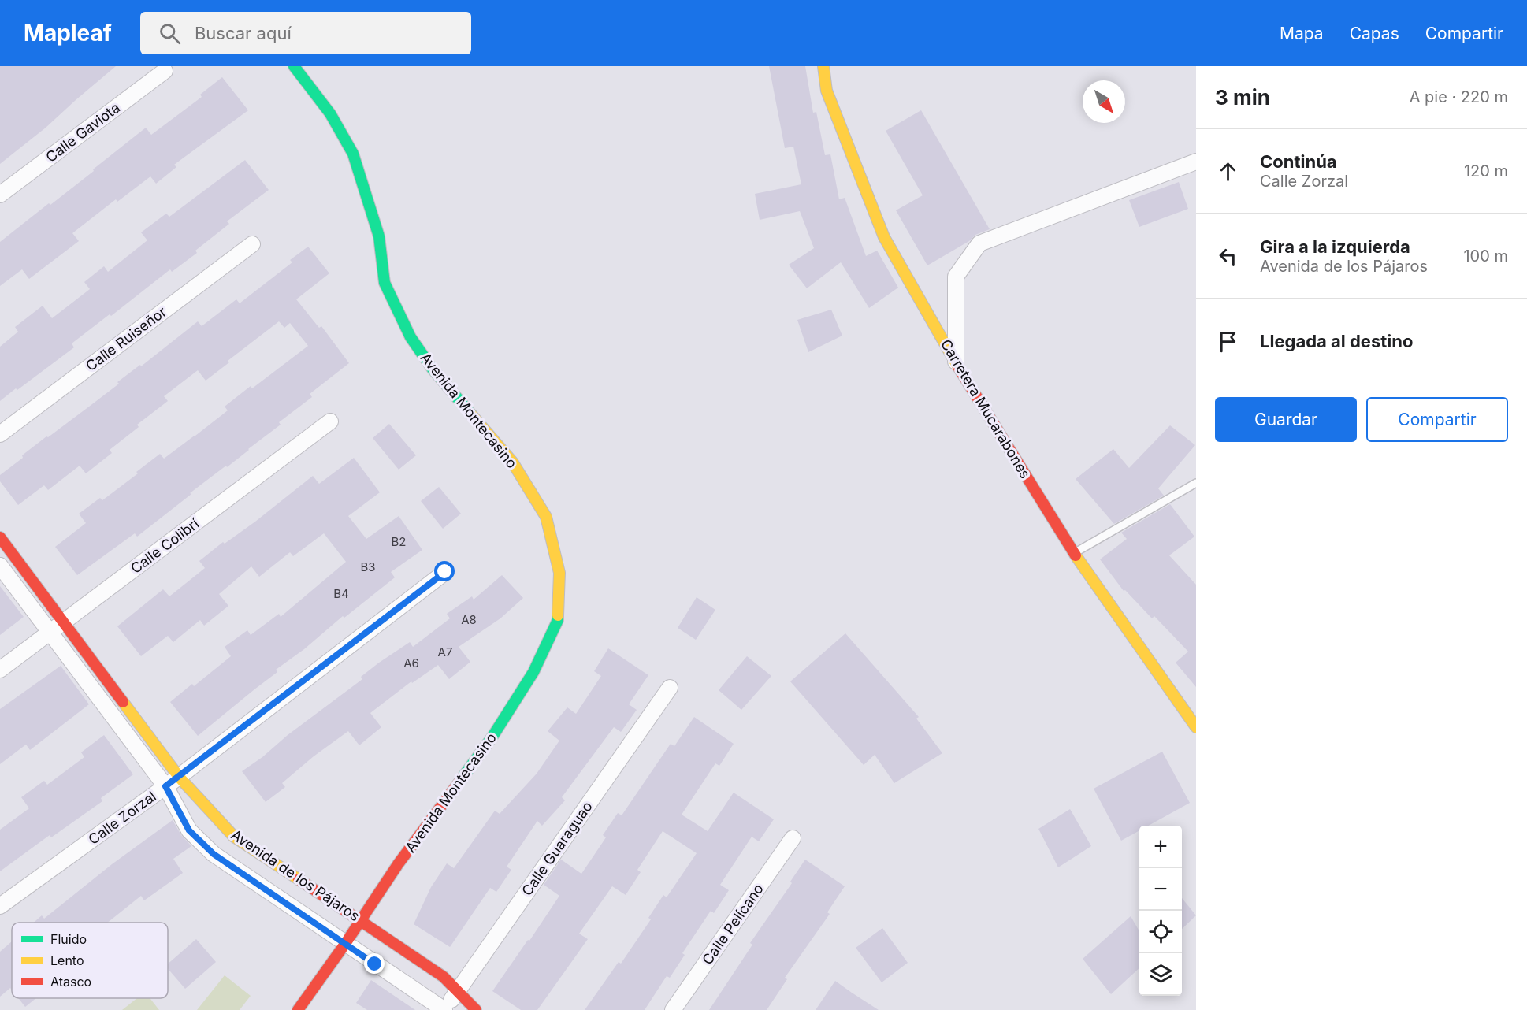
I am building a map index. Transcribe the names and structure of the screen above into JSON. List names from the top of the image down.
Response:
{
  "streets": {
    "street": [
      "Calle Gaviota",
      "Calle Ruiseñor",
      "Carretera Mucarabones",
      "Avenida Montecasino",
      "Calle Colibrí",
      "Calle Zorzal",
      "Calle Guaraguao",
      "Avenida de los Pájaros",
      "Calle Pelícano"
    ]
  },
  "crossings": [
    ["Avenida Montecasino", "Avenida de los Pájaros"],
    ["Calle Colibrí", "Avenida de los Pájaros"],
    ["Calle Zorzal", "Avenida de los Pájaros"],
    ["Calle Guaraguao", "Avenida de los Pájaros"]
  ],
  "house_numbers": [
    "B2",
    "B3",
    "B4",
    "A8",
    "A7",
    "A6"
  ],
  "legend": ["Fluido", "Lento", "Atasco"],
  "north": "bottom right",
  "page": {
    "header": "Mapleaf",
    "search": "Buscar aquí",
    "nav": ["Mapa", "Capas", "Compartir"],
    "heading": ["3 min", "A pie · 220 m"],
    "list": [
      ["Continúa", "Calle Zorzal", "120 m"],
      ["Gira a la izquierda", "Avenida de los Pájaros", "100 m"],
      "Llegada al destino"
    ],
    "buttons": ["Guardar", "Compartir"],
    "map_buttons": ["+", "−"]
  }
}
